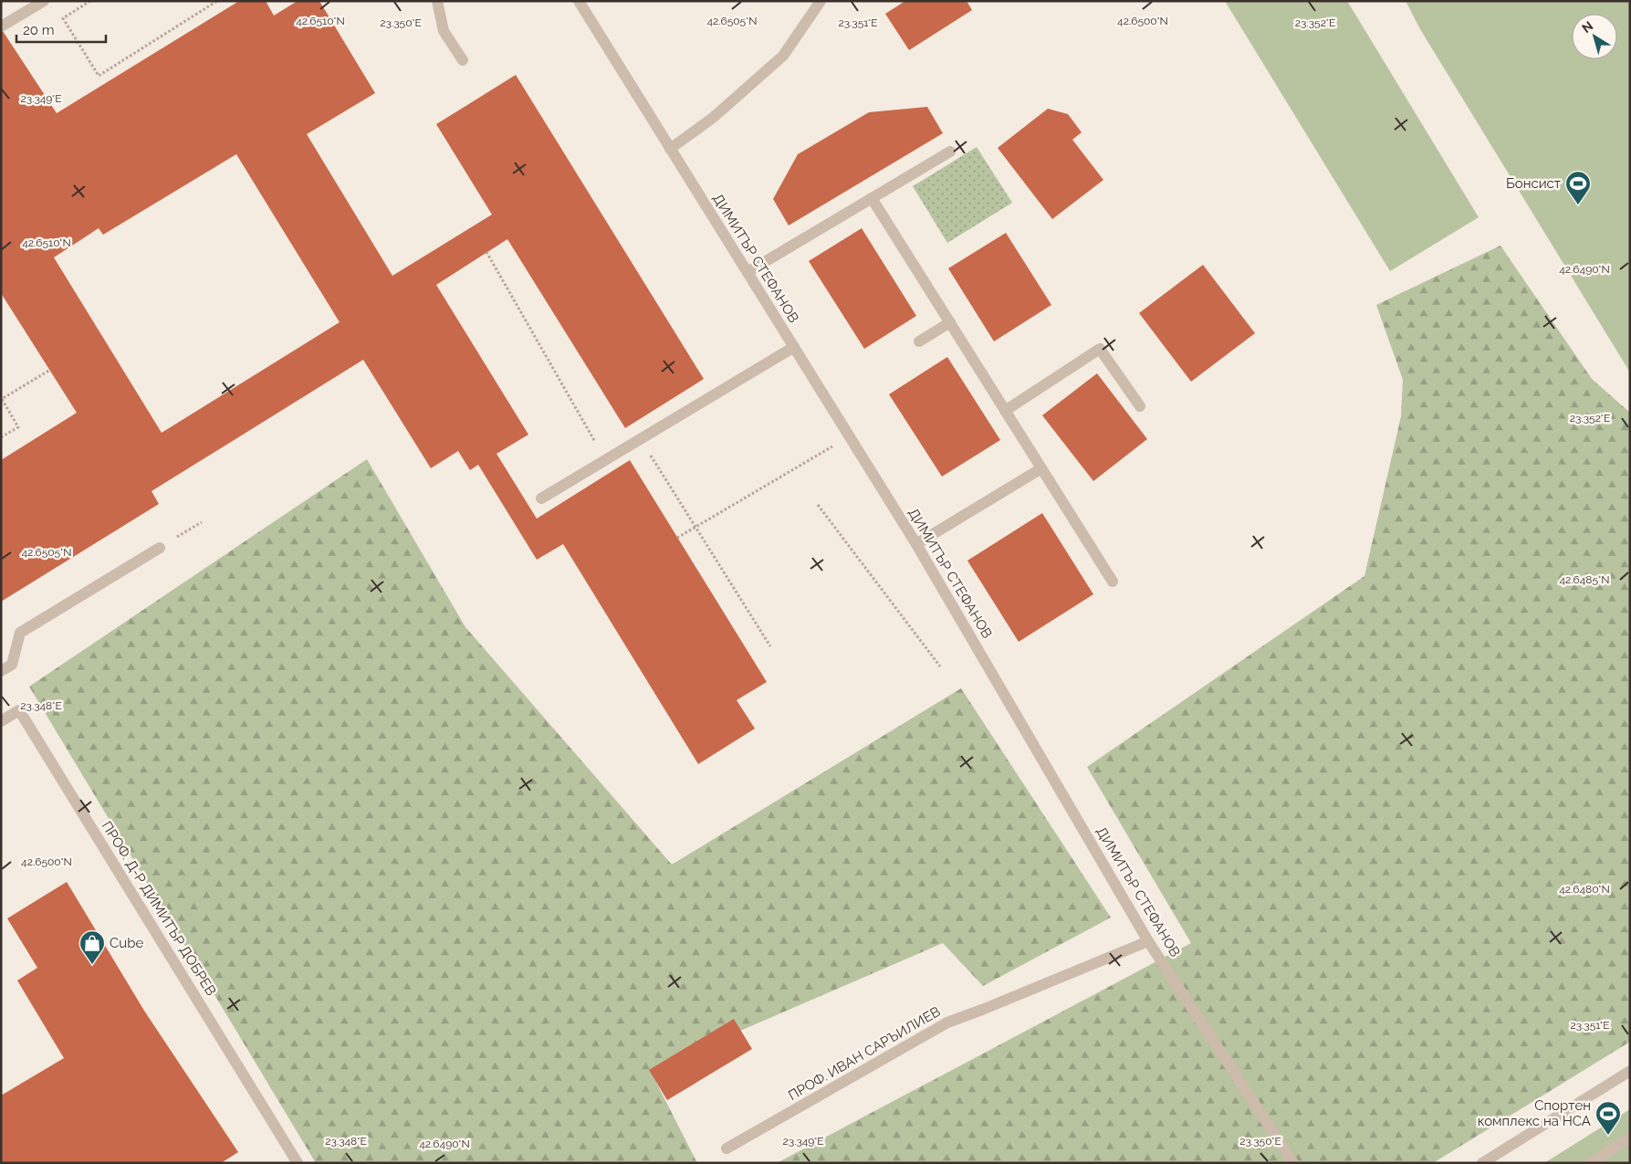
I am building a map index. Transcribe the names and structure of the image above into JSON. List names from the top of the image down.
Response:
{
  "streets": {
    "street": ["ДИМИТЪР СТЕФАНОВ", "ПРОФ. Д-Р ДИМИТЪР ДОБРЕВ", "ПРОФ. ИВАН САРЪИЛИЕВ"]
  },
  "crossings": [
    ["ДИМИТЪР СТЕФАНОВ", "ПРОФ. ИВАН САРЪИЛИЕВ"]
  ],
  "places": {
    "sports": ["Бонсист", "Спортен комплекс на НСА"],
    "shop": ["Cube"]
  },
  "scale_bar": "20 m",
  "north": "top left",
  "coordinates": [
    "42.6510°N",
    "42.6505°N",
    "42.6500°N",
    "23.350°E",
    "23.351°E",
    "23.352°E",
    "23.349°E",
    "42.6490°N",
    "42.6485°N",
    "23.348°E",
    "42.6480°N"
  ]
}
